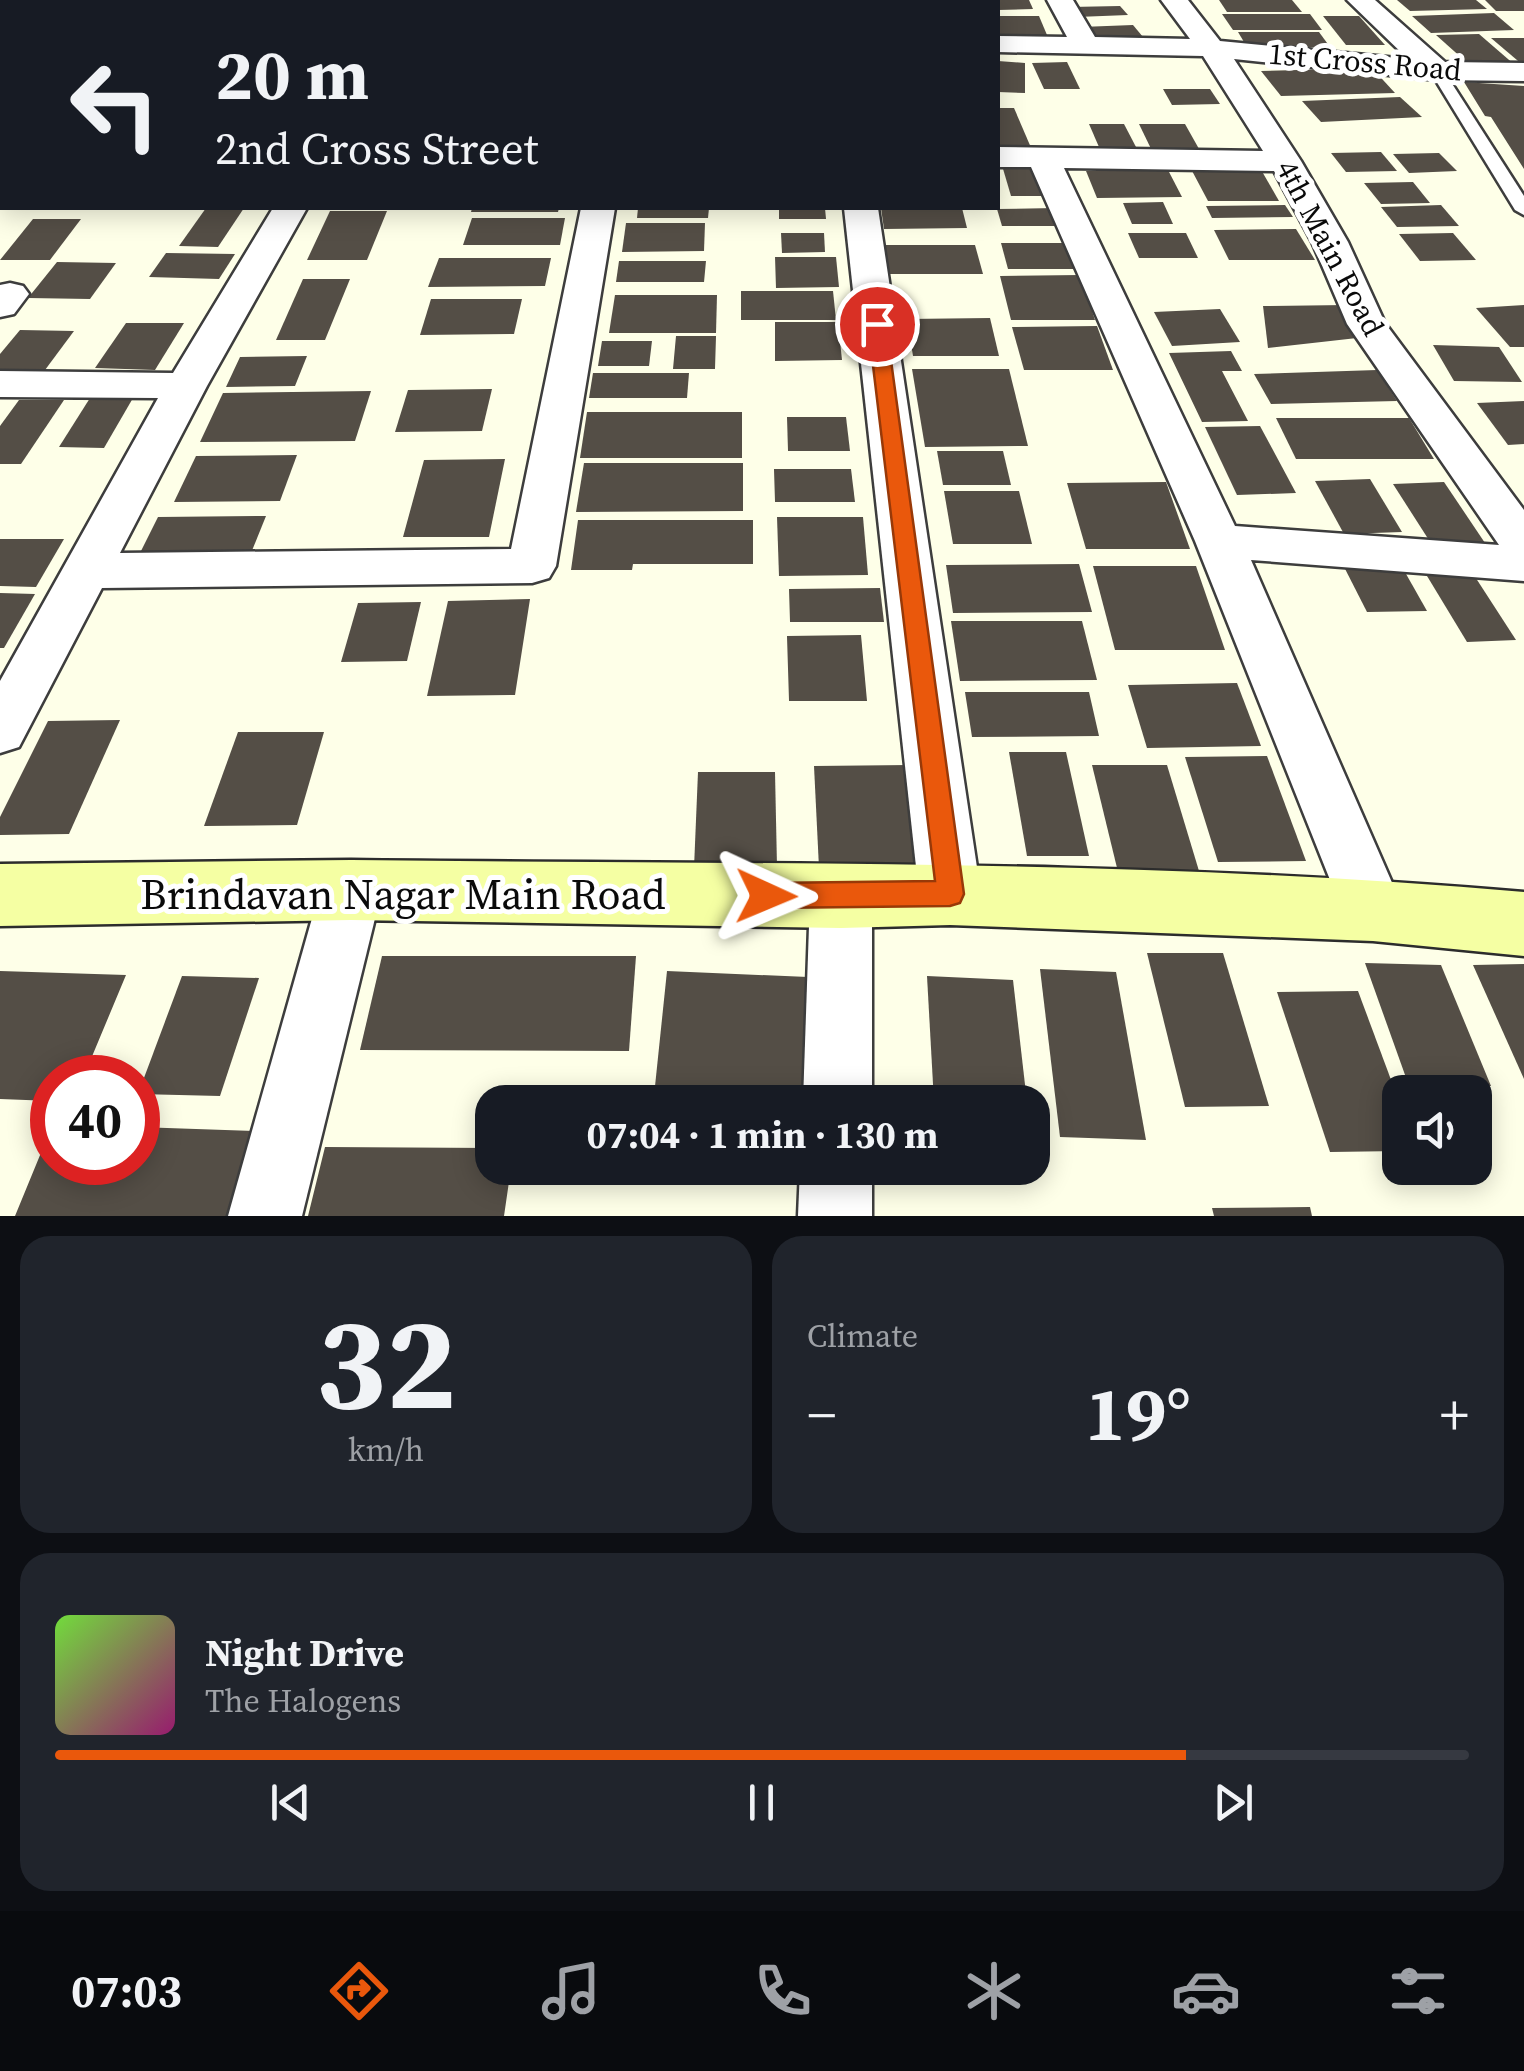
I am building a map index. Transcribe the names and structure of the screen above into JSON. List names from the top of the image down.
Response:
{
  "streets": {
    "street": ["1st Cross Road", "4th Main Road", "Brindavan Nagar Main Road"]
  },
  "crossings": [
    ["1st Cross Road", "4th Main Road"]
  ],
  "page": {
    "turn": ["20 m", "2nd Cross Street"],
    "limit": "40",
    "trip": "07:04 · 1 min · 130 m",
    "tile": [
      ["32", "km/h"],
      "Climate"
    ],
    "heat": ["−", "19°", "+"],
    "song": ["Night Drive", "The Halogens"],
    "tabs": "07:03"
  }
}
